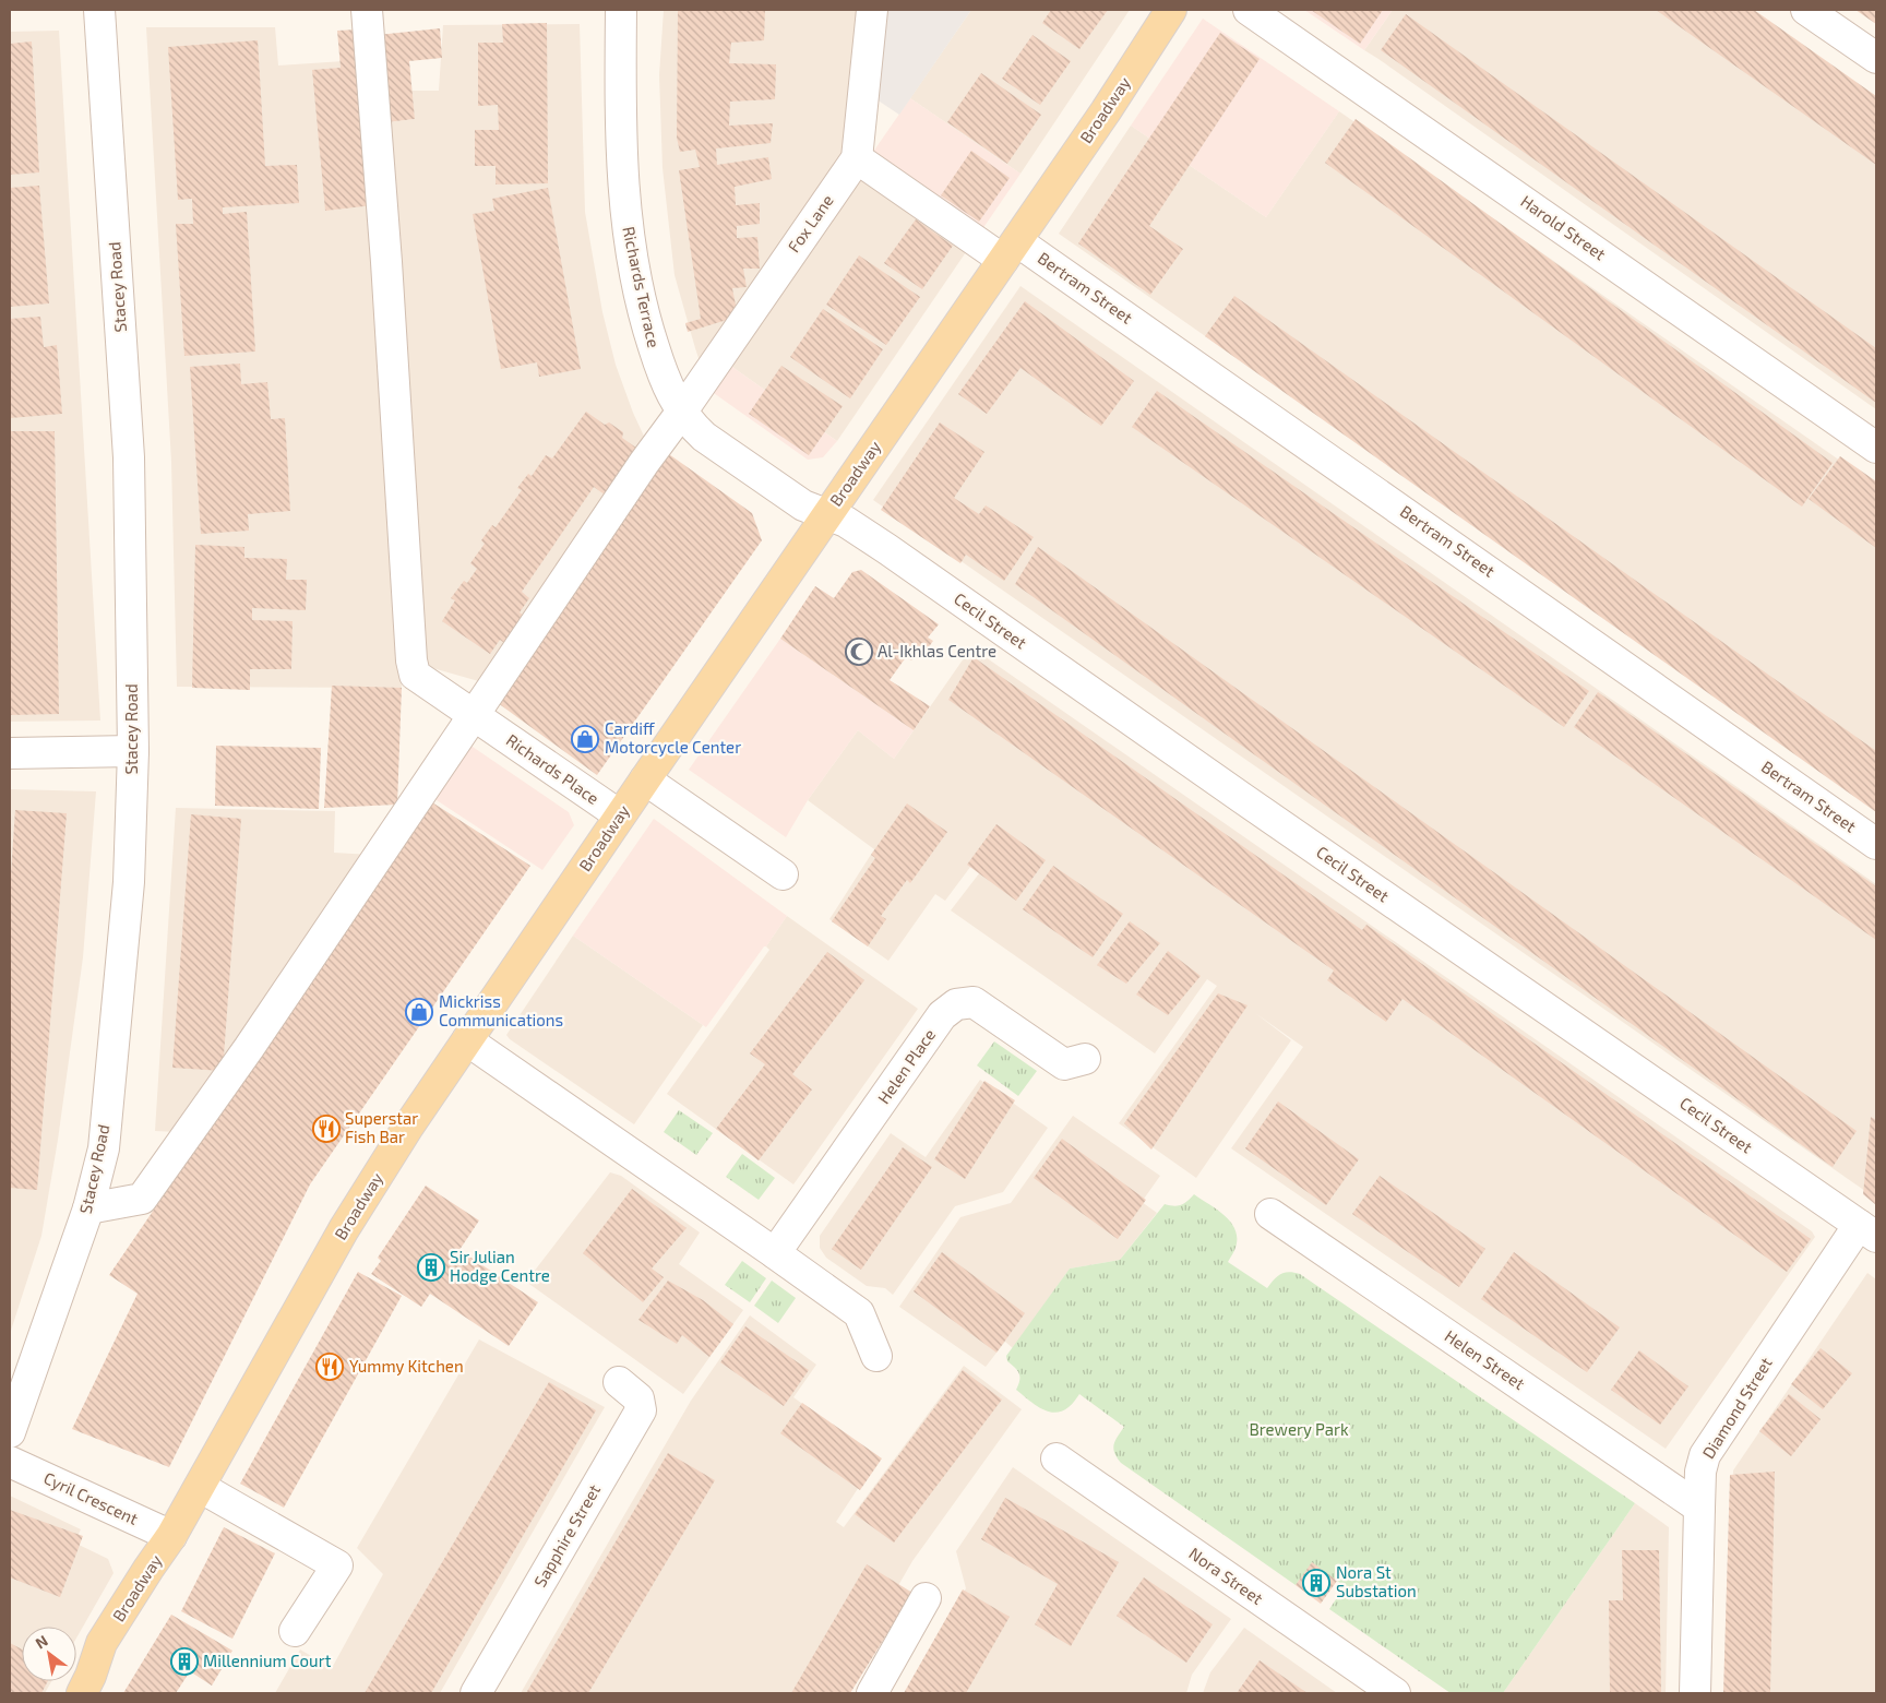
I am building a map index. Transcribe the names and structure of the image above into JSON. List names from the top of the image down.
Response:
{
  "streets": {
    "main road": ["Broadway"],
    "street": [
      "Fox Lane",
      "Harold Street",
      "Stacey Road",
      "Richards Terrace",
      "Bertram Street",
      "Cecil Street",
      "Richards Place",
      "Helen Place",
      "Helen Street",
      "Diamond Street",
      "Cyril Crescent",
      "Sapphire Street",
      "Nora Street"
    ]
  },
  "crossings": [
    ["Broadway", "Richards Terrace"],
    ["Broadway", "Bertram Street"],
    ["Broadway", "Cecil Street"],
    ["Broadway", "Richards Place"],
    ["Broadway", "Cyril Crescent"],
    ["Fox Lane", "Stacey Road"],
    ["Fox Lane", "Richards Terrace"],
    ["Fox Lane", "Bertram Street"],
    ["Fox Lane", "Richards Place"],
    ["Richards Terrace", "Cecil Street"],
    ["Cecil Street", "Diamond Street"],
    ["Helen Street", "Diamond Street"]
  ],
  "parks": ["Brewery Park"],
  "places": {
    "mosque": ["Al-Ikhlas Centre"],
    "shop": ["Cardiff Motorcycle Center", "Mickriss Communications"],
    "restaurant": ["Superstar Fish Bar", "Yummy Kitchen"],
    "building": ["Sir Julian Hodge Centre", "Nora St Substation", "Millennium Court"]
  },
  "north": "top left"
}
